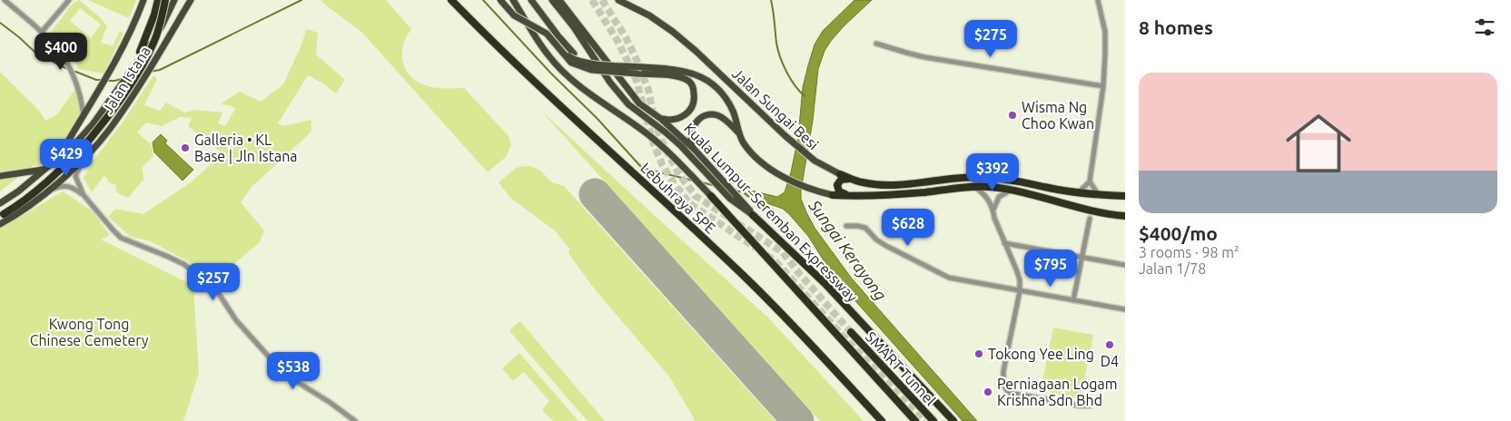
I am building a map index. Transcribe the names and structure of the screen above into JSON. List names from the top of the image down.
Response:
{
  "streets": {
    "highway": [
      "Jalan Sungai Besi",
      "Lebuhraya SPE",
      "Kuala Lumpur–Seremban Expressway",
      "SMART Tunnel"
    ],
    "main road": ["Jalan Istana"]
  },
  "water": ["Sungai Kerayong"],
  "parks": ["Kwong Tong Chinese Cemetery"],
  "places": [
    "Wisma Ng Choo Kwan",
    "Galleria • KL Base | Jln Istana",
    "D4",
    "Tokong Yee Ling",
    "Perniagaan Logam Krishna Sdn Bhd"
  ],
  "page": {
    "heading": "8 homes",
    "price": [
      "$275",
      "$400",
      "$429",
      "$392",
      "$628",
      "$795",
      "$257",
      "$538"
    ],
    "list": [
      {
        "name": "$400/mo",
        "note": "3 rooms · 98 m² · Jalan 1/78"
      }
    ]
  }
}
